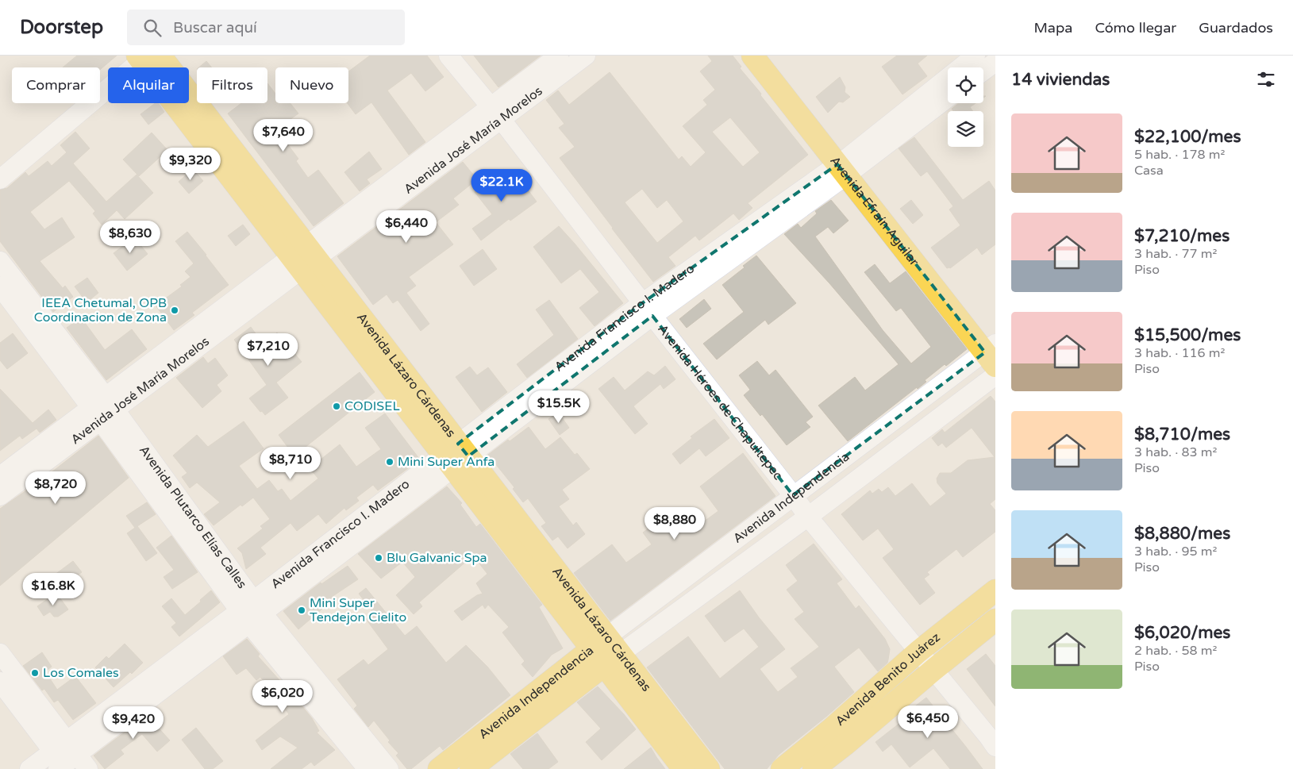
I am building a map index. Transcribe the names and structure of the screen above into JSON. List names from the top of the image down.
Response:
{
  "streets": {
    "main road": [
      "Avenida Efraín Aguilar",
      "Avenida Lázaro Cárdenas",
      "Avenida Independencia",
      "Avenida Benito Juárez"
    ],
    "street": [
      "Avenida José María Morelos",
      "Avenida Francisco I. Madero",
      "Avenida Héroes de Chapultepec",
      "Avenida Plutarco Elías Calles"
    ]
  },
  "crossings": [
    ["Avenida José María Morelos", "Avenida Lázaro Cárdenas"],
    ["Avenida José María Morelos", "Avenida Héroes de Chapultepec"],
    ["Avenida José María Morelos", "Avenida Plutarco Elías Calles"],
    ["Avenida Efraín Aguilar", "Avenida Francisco I. Madero"],
    ["Avenida Efraín Aguilar", "Avenida Independencia"],
    ["Avenida Francisco I. Madero", "Avenida Lázaro Cárdenas"],
    ["Avenida Francisco I. Madero", "Avenida Héroes de Chapultepec"],
    ["Avenida Francisco I. Madero", "Avenida Plutarco Elías Calles"],
    ["Avenida Lázaro Cárdenas", "Avenida Independencia"],
    ["Avenida Héroes de Chapultepec", "Avenida Independencia"],
    ["Avenida Héroes de Chapultepec", "Avenida Benito Juárez"]
  ],
  "places": [
    "IEEA Chetumal, OPB Coordinacion de Zona",
    "CODISEL",
    "Mini Super Anfa",
    "Blu Galvanic Spa",
    "Mini Super Tendejon Cielito",
    "Los Comales"
  ],
  "page": {
    "header": "Doorstep",
    "search": "Buscar aquí",
    "nav": ["Mapa", "Cómo llegar", "Guardados"],
    "heading": "14 viviendas",
    "chip": [
      "Comprar",
      "Alquilar",
      "Filtros",
      "Nuevo"
    ],
    "list": [
      {
        "name": "$22,100/mes",
        "note": "5 hab. · 178 m² · Casa"
      },
      {
        "name": "$7,210/mes",
        "note": "3 hab. · 77 m² · Piso"
      },
      {
        "name": "$15,500/mes",
        "note": "3 hab. · 116 m² · Piso"
      },
      {
        "name": "$8,710/mes",
        "note": "3 hab. · 83 m² · Piso"
      },
      {
        "name": "$8,880/mes",
        "note": "3 hab. · 95 m² · Piso"
      },
      {
        "name": "$6,020/mes",
        "note": "2 hab. · 58 m² · Piso"
      }
    ],
    "price": [
      "$7,640",
      "$9,320",
      "$22.1K",
      "$6,440",
      "$8,630",
      "$7,210",
      "$15.5K",
      "$8,710",
      "$8,720",
      "$8,880",
      "$16.8K",
      "$6,020",
      "$6,450",
      "$9,420"
    ]
  }
}
